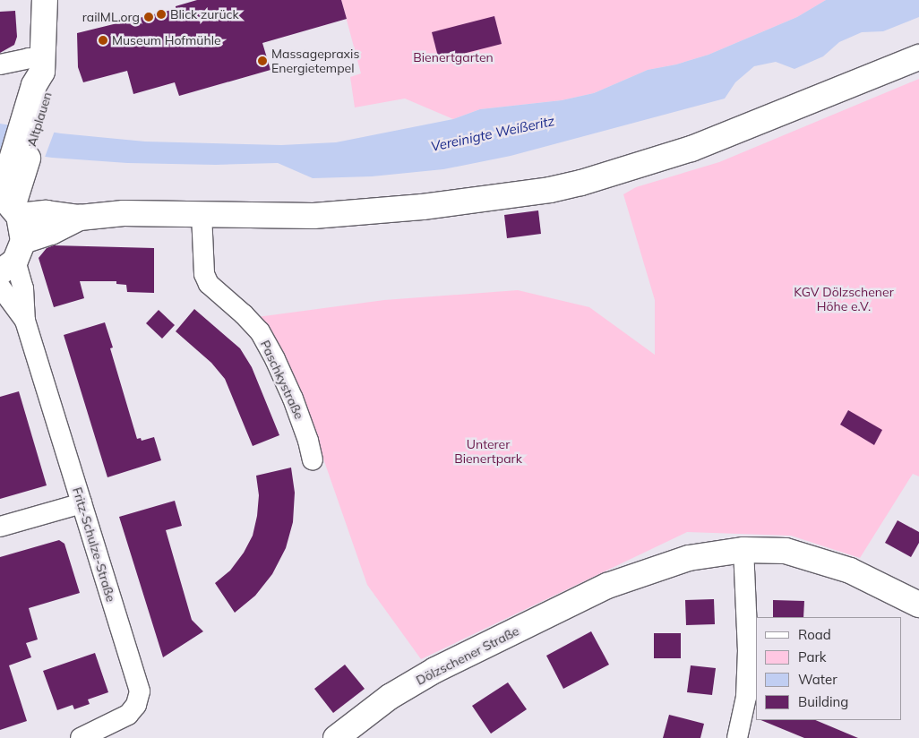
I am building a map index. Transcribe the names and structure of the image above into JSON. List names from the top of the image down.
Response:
{
  "streets": {
    "main road": ["Altplauen", "Dölzschener Straße"],
    "street": ["Paschkystraße", "Fritz-Schulze-Straße"]
  },
  "water": ["Vereinigte Weißeritz"],
  "parks": ["Bienertgarten", "KGV Dölzschener Höhe e.V.", "Unterer Bienertpark"],
  "places": [
    "Blick zurück",
    "railML.org",
    "Museum Hofmühle",
    "Massagepraxis Energietempel"
  ],
  "legend": [
    "Road",
    "Park",
    "Water",
    "Building"
  ]
}
